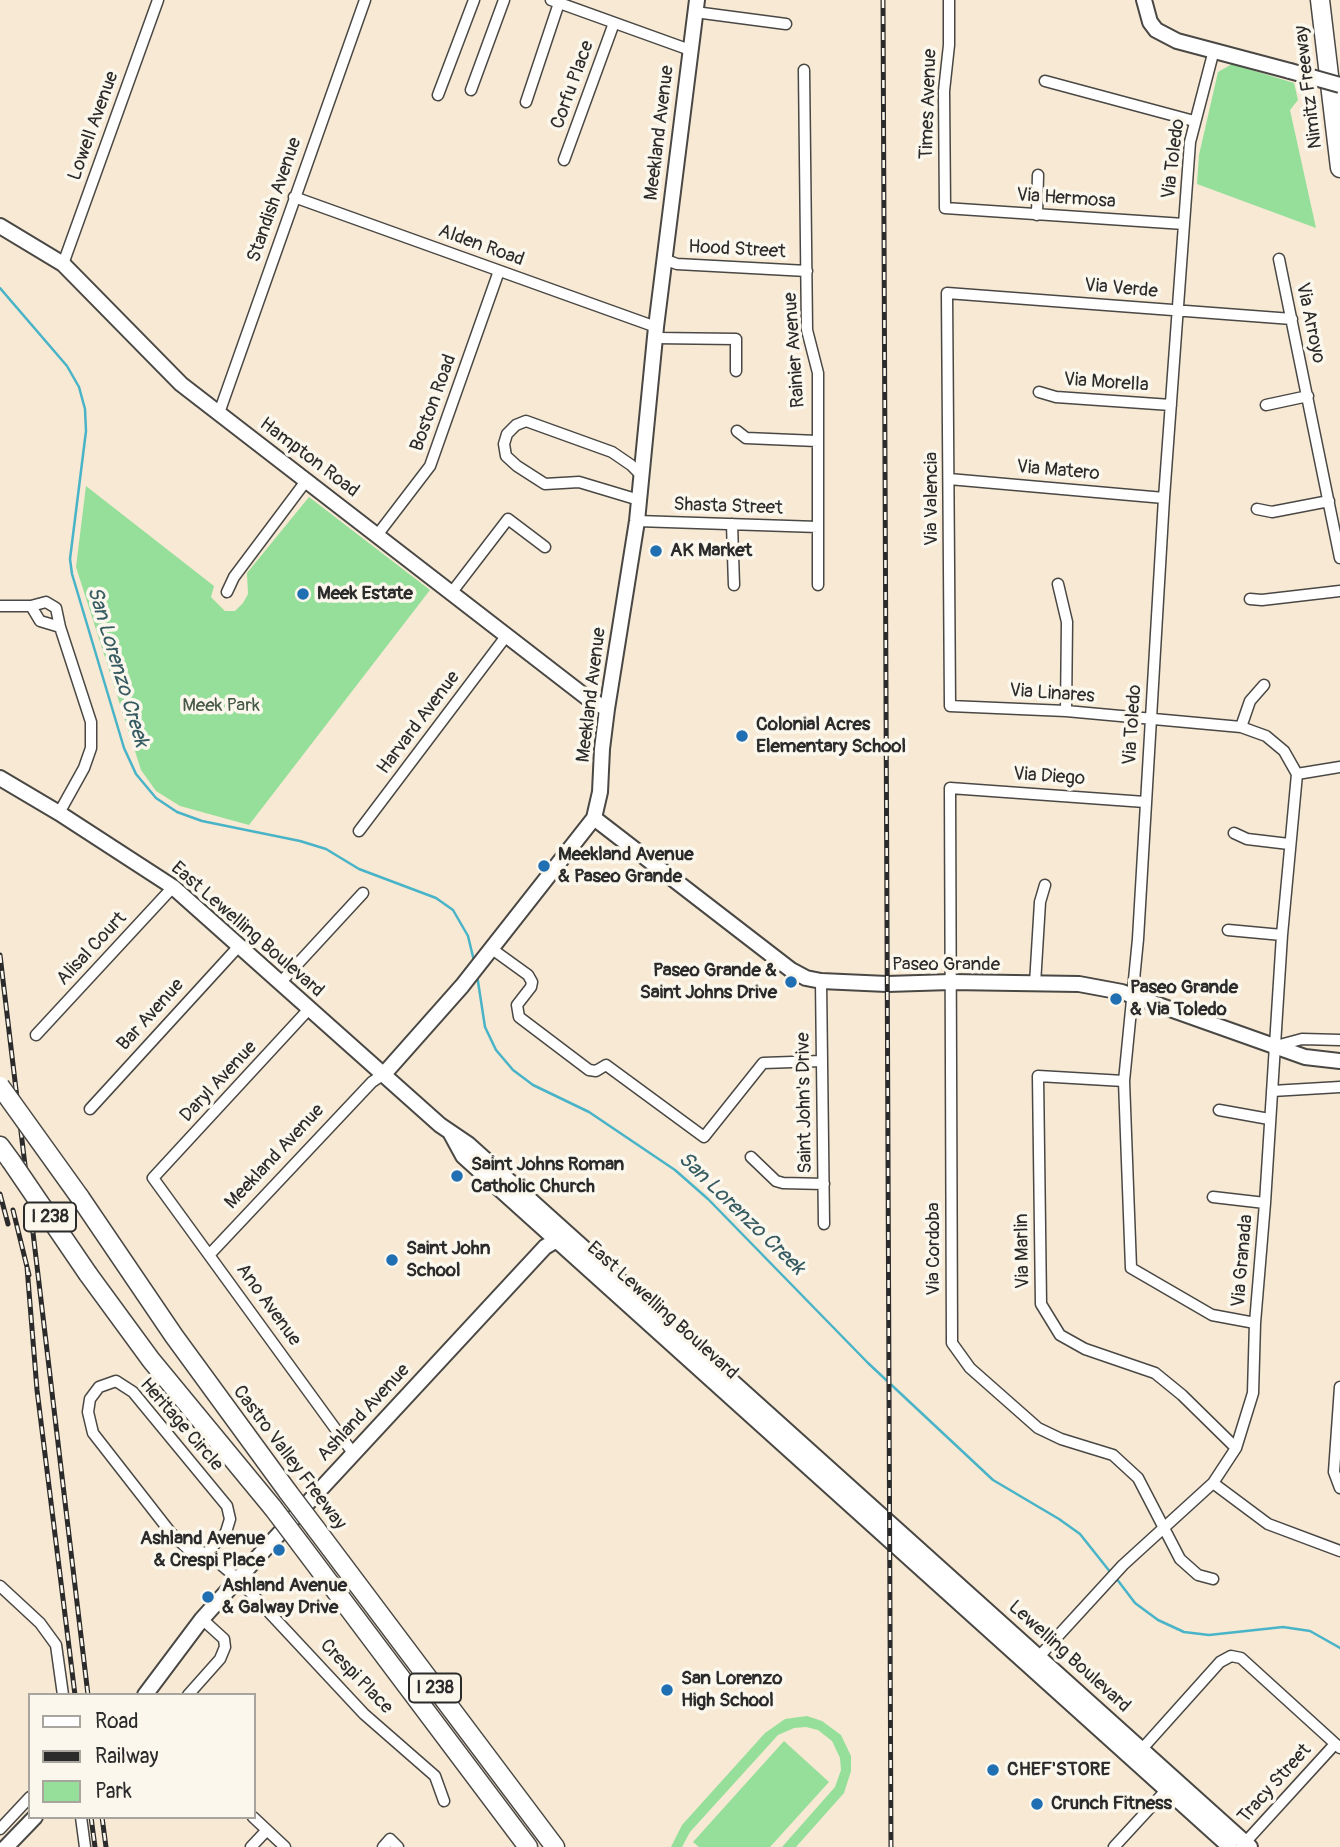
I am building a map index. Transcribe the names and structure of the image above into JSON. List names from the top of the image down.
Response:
{
  "streets": {
    "highway": ["Nimitz Freeway", "I 238", "Castro Valley Freeway"],
    "main road": [
      "Meekland Avenue",
      "Hampton Road",
      "East Lewelling Boulevard",
      "Paseo Grande",
      "Ashland Avenue",
      "Lewelling Boulevard"
    ],
    "street": [
      "Corfu Place",
      "Times Avenue",
      "Lowell Avenue",
      "Via Toledo",
      "Via Hermosa",
      "Standish Avenue",
      "Alden Road",
      "Hood Street",
      "Via Verde",
      "Via Arroyo",
      "Rainier Avenue",
      "Via Morella",
      "Boston Road",
      "Via Matero",
      "Via Valencia",
      "Shasta Street",
      "Via Linares",
      "Harvard Avenue",
      "Via Diego",
      "Alisal Court",
      "Bar Avenue",
      "Daryl Avenue",
      "Saint John's Drive",
      "Via Cordoba",
      "Via Marlin",
      "Via Granada",
      "Ano Avenue",
      "Heritage Circle",
      "Crespi Place",
      "Tracy Street"
    ]
  },
  "crossings": [
    ["Times Avenue", "Via Hermosa"],
    ["Lowell Avenue", "Hampton Road"],
    ["Meekland Avenue", "Alden Road"],
    ["Meekland Avenue", "Hood Street"],
    ["Meekland Avenue", "Hampton Road"],
    ["Meekland Avenue", "Shasta Street"],
    ["Meekland Avenue", "East Lewelling Boulevard"],
    ["Meekland Avenue", "Paseo Grande"],
    ["Meekland Avenue", "Ano Avenue"],
    ["Via Toledo", "Via Hermosa"],
    ["Via Toledo", "Via Verde"],
    ["Via Toledo", "Via Morella"],
    ["Via Toledo", "Via Matero"],
    ["Via Toledo", "Via Linares"],
    ["Via Toledo", "Via Diego"],
    ["Via Toledo", "Paseo Grande"],
    ["Via Toledo", "Via Marlin"],
    ["Via Toledo", "Via Granada"],
    ["Standish Avenue", "Alden Road"],
    ["Standish Avenue", "Hampton Road"],
    ["Alden Road", "Boston Road"],
    ["Hood Street", "Rainier Avenue"],
    ["Via Verde", "Via Arroyo"],
    ["Via Verde", "Via Valencia"],
    ["Rainier Avenue", "Shasta Street"],
    ["Boston Road", "Hampton Road"],
    ["Hampton Road", "Harvard Avenue"],
    ["Via Matero", "Via Valencia"],
    ["Via Valencia", "Via Linares"],
    ["Via Linares", "Via Granada"],
    ["Via Diego", "Via Cordoba"],
    ["East Lewelling Boulevard", "Alisal Court"],
    ["East Lewelling Boulevard", "Bar Avenue"],
    ["East Lewelling Boulevard", "Daryl Avenue"],
    ["East Lewelling Boulevard", "Ashland Avenue"],
    ["East Lewelling Boulevard", "Lewelling Boulevard"],
    ["Paseo Grande", "Saint John's Drive"],
    ["Paseo Grande", "Via Cordoba"],
    ["Paseo Grande", "Via Granada"],
    ["Daryl Avenue", "Ano Avenue"],
    ["Via Cordoba", "Via Granada"],
    ["Via Marlin", "Via Granada"],
    ["Via Granada", "Lewelling Boulevard"],
    ["Ano Avenue", "Ashland Avenue"],
    ["Ashland Avenue", "Heritage Circle"],
    ["Ashland Avenue", "Crespi Place"],
    ["Heritage Circle", "Crespi Place"],
    ["Lewelling Boulevard", "Tracy Street"]
  ],
  "water": ["San Lorenzo Creek"],
  "parks": ["Meek Park"],
  "places": [
    "AK Market",
    "Meek Estate",
    "Colonial Acres Elementary School",
    "Meekland Avenue & Paseo Grande",
    "Paseo Grande & Saint Johns Drive",
    "Paseo Grande & Via Toledo",
    "Saint Johns Roman Catholic Church",
    "Saint John School",
    "Ashland Avenue & Crespi Place",
    "Ashland Avenue & Galway Drive",
    "San Lorenzo High School",
    "CHEF'STORE",
    "Crunch Fitness"
  ],
  "legend": ["Road", "Railway", "Park"]
}
